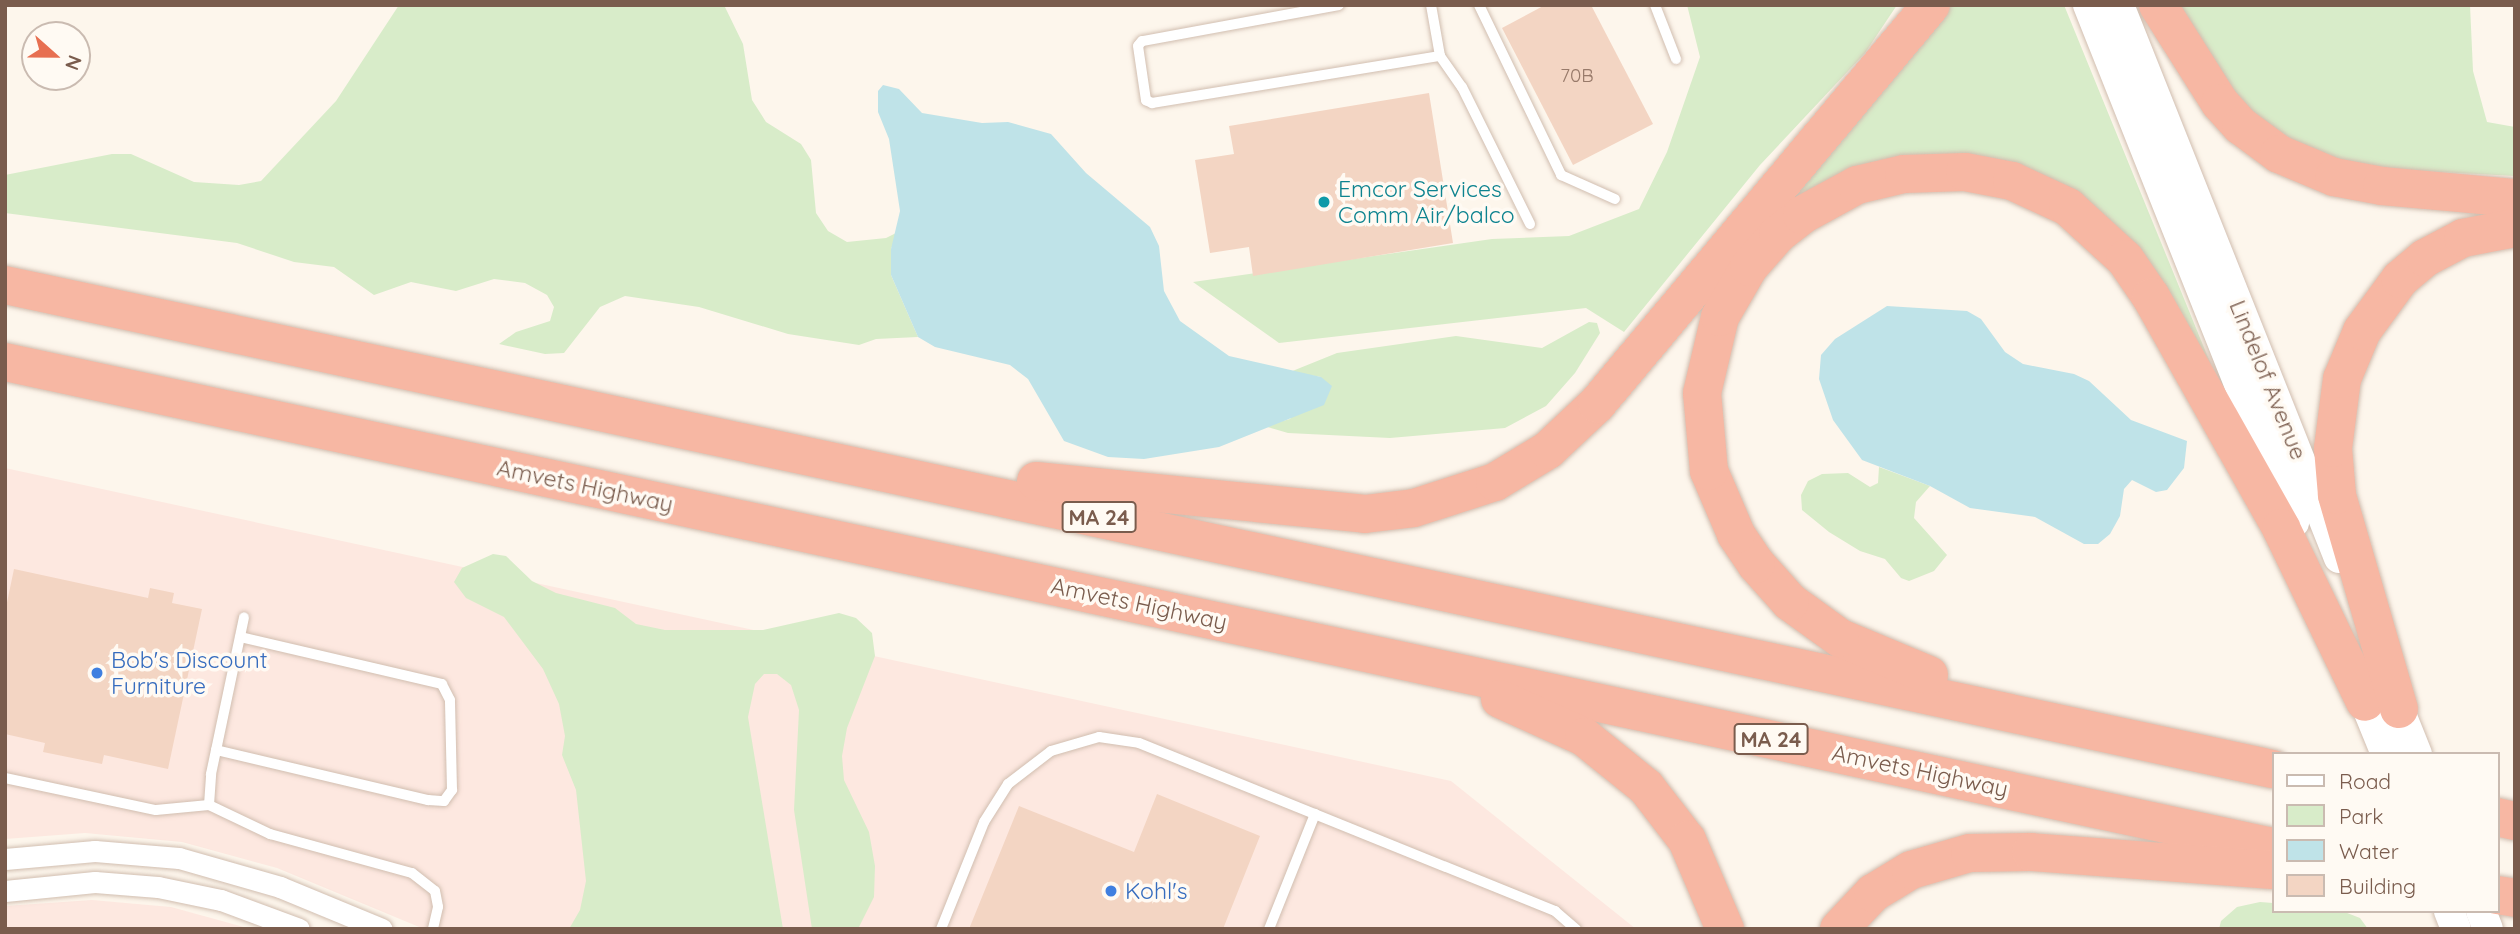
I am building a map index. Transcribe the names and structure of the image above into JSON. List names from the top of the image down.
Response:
{
  "streets": {
    "highway": ["Amvets Highway", "MA 24"],
    "main road": ["Lindelof Avenue"]
  },
  "places": ["Emcor Services Comm Air/balco", "Bob's Discount Furniture", "Kohl's"],
  "house_numbers": ["70B"],
  "legend": [
    "Road",
    "Park",
    "Water",
    "Building"
  ],
  "north": "right"
}
